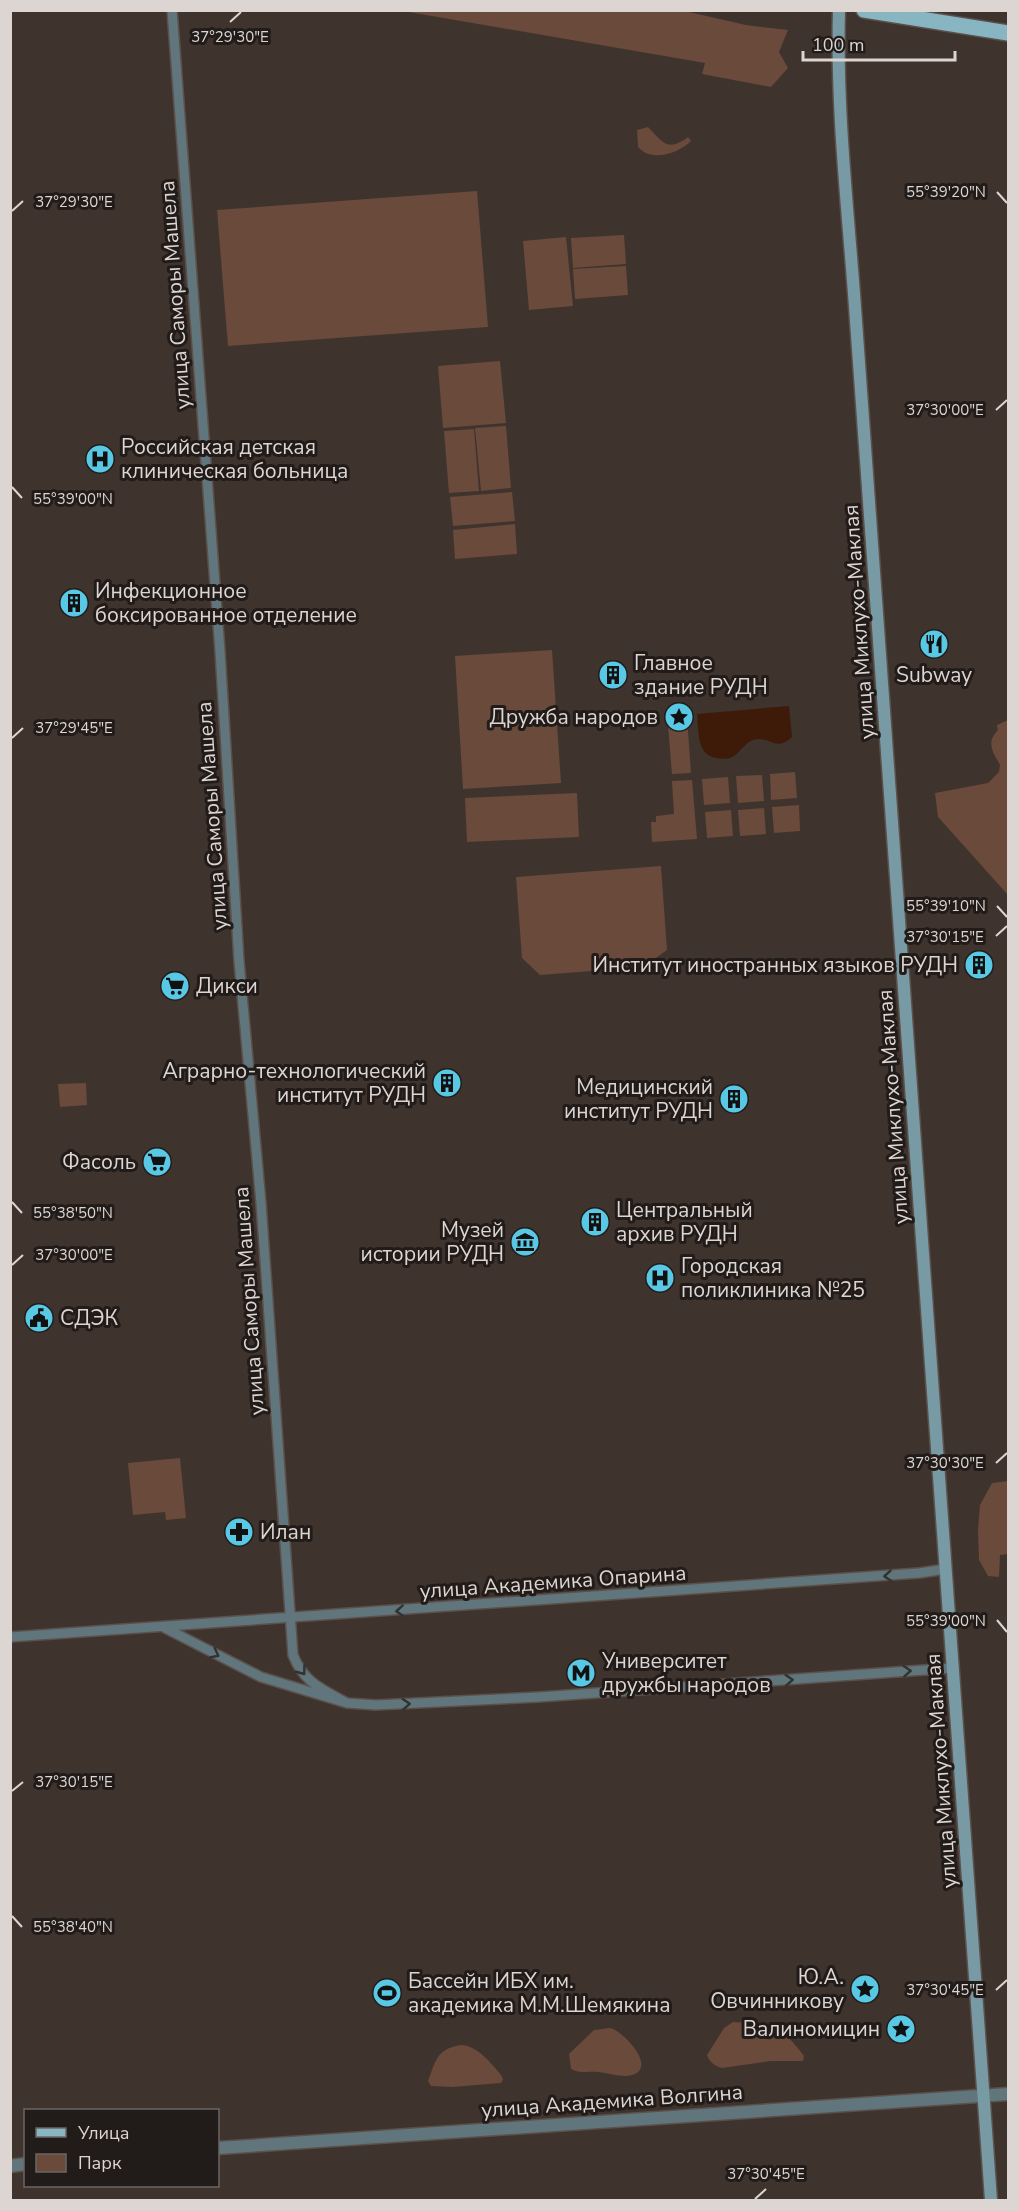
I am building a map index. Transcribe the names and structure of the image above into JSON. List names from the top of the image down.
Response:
{
  "streets": {
    "main road": ["улица Миклухо-Маклая"],
    "street": ["улица Саморы Машела", "улица Академика Опарина", "улица Академика Волгина"]
  },
  "crossings": [
    ["улица Саморы Машела", "улица Академика Опарина"],
    ["улица Миклухо-Маклая", "улица Академика Опарина"],
    ["улица Миклухо-Маклая", "улица Академика Волгина"]
  ],
  "one_way": ["улица Академика Опарина"],
  "places": {
    "hospital": ["Российская детская клиническая больница", "Городская поликлиника №25"],
    "building": [
      "Инфекционное боксированное отделение",
      "Главное здание РУДН",
      "Институт иностранных языков РУДН",
      "Аграрно-технологический институт РУДН",
      "Медицинский институт РУДН",
      "Центральный архив РУДН"
    ],
    "restaurant": ["Subway"],
    "place": ["Дружба народов", "Ю.А. Овчинникову", "Валиномицин"],
    "supermarket": ["Дикси", "Фасоль"],
    "museum": ["Музей истории РУДН"],
    "public building": ["СДЭК"],
    "pharmacy": ["Илан"],
    "metro station": ["Университет дружбы народов"],
    "sports": ["Бассейн ИБХ им. академика М.М.Шемякина"]
  },
  "legend": ["Улица", "Парк"],
  "scale_bar": "100 m",
  "coordinates": [
    "37°29'30\"E",
    "55°39'20\"N",
    "37°30'00\"E",
    "55°39'00\"N",
    "37°29'45\"E",
    "55°39'10\"N",
    "37°30'15\"E",
    "55°38'50\"N",
    "37°30'30\"E",
    "55°38'40\"N",
    "37°30'45\"E"
  ]
}
